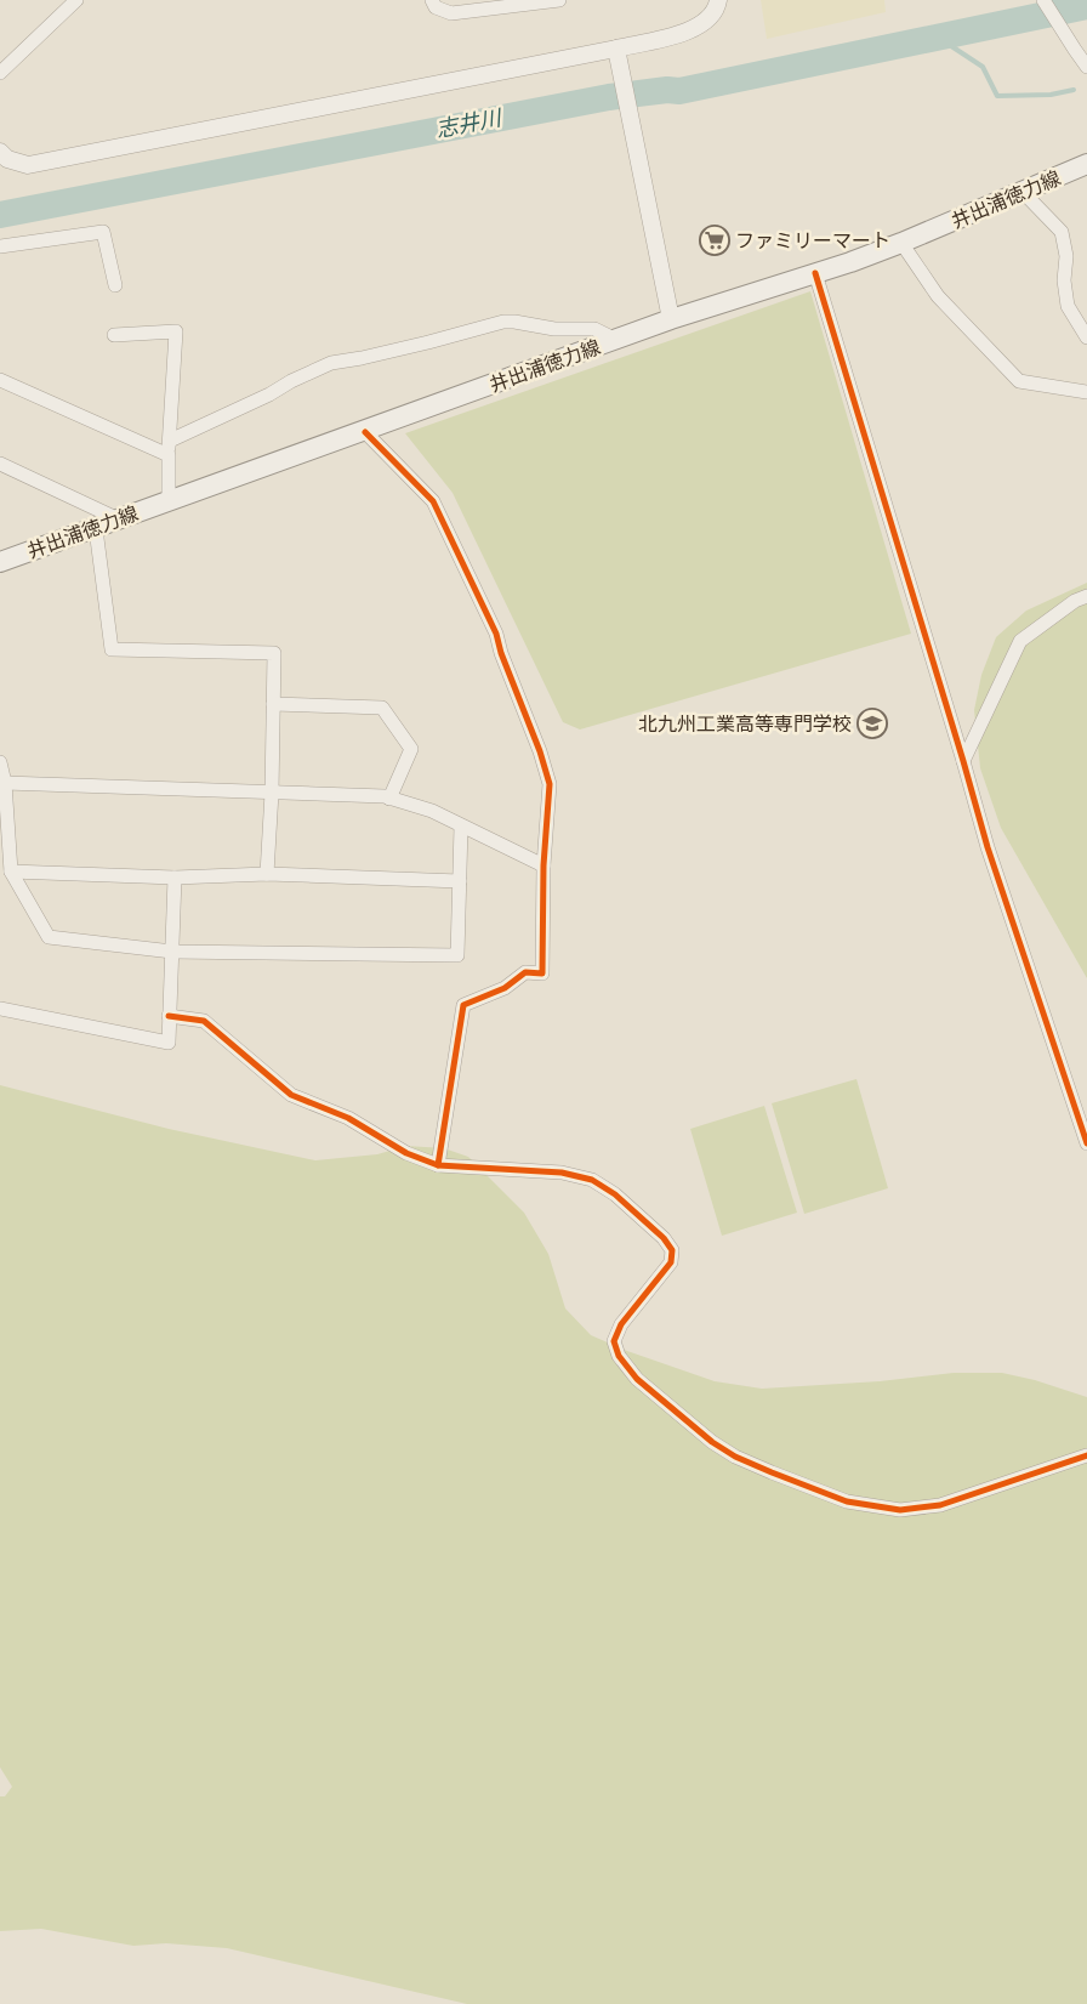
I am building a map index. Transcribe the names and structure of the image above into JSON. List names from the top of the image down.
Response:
{
  "streets": {
    "main road": ["井出浦徳力線"]
  },
  "water": ["志井川"],
  "places": {
    "supermarket": ["ファミリーマート"],
    "school or university": ["北九州工業高等専門学校"]
  }
}
